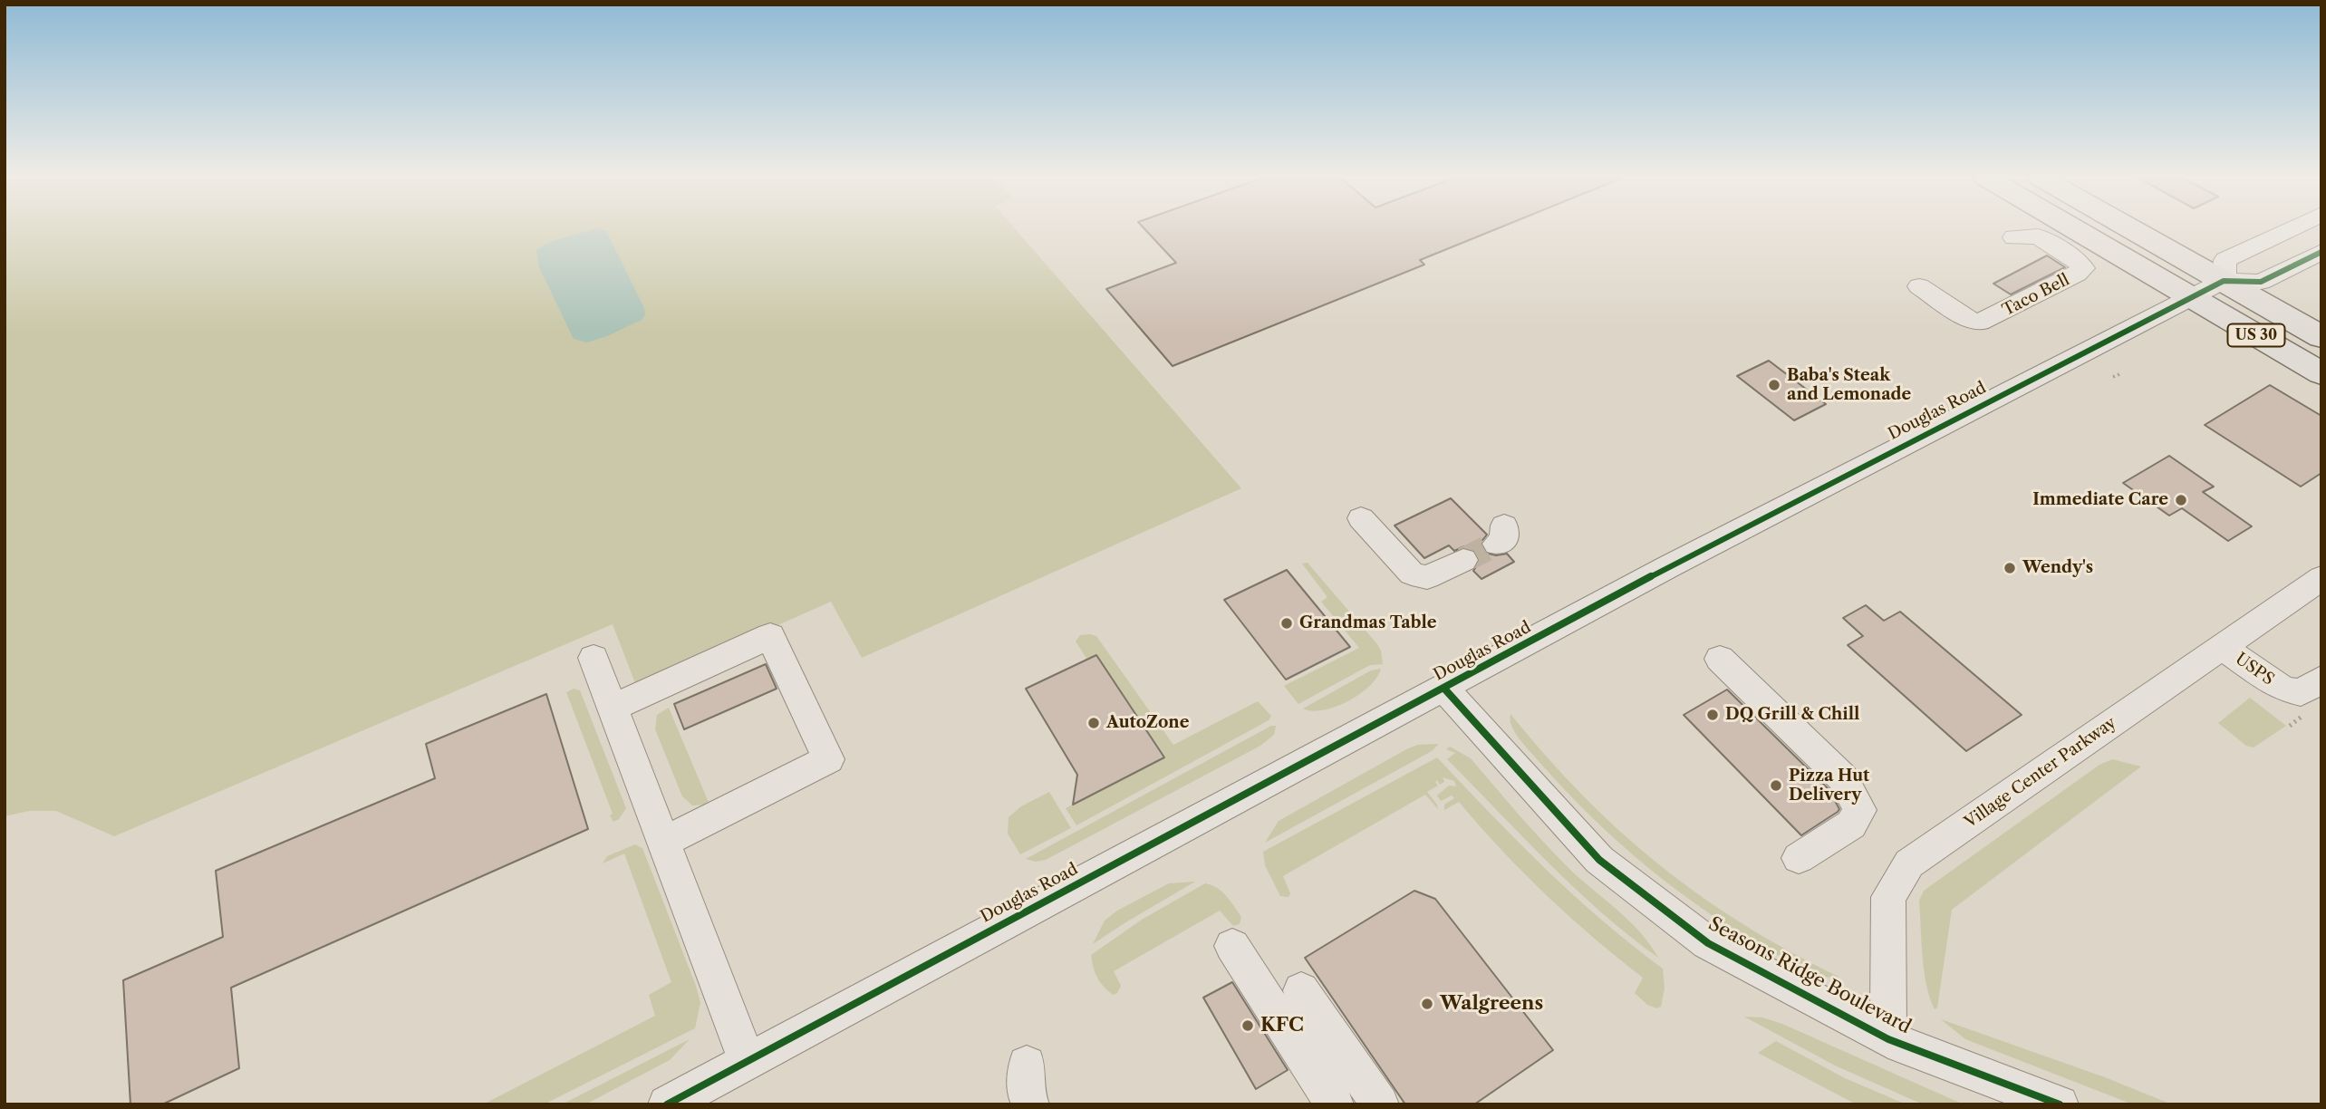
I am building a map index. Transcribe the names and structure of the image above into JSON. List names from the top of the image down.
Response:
{
  "streets": {
    "main road": ["US 30"],
    "street": [
      "Taco Bell",
      "Douglas Road",
      "USPS",
      "Village Center Parkway",
      "Seasons Ridge Boulevard"
    ]
  },
  "crossings": [
    ["US 30", "Douglas Road"],
    ["Douglas Road", "Seasons Ridge Boulevard"],
    ["USPS", "Village Center Parkway"],
    ["Village Center Parkway", "Seasons Ridge Boulevard"]
  ],
  "places": [
    "Baba's Steak and Lemonade",
    "Immediate Care",
    "Wendy's",
    "Grandmas Table",
    "DQ Grill & Chill",
    "AutoZone",
    "Pizza Hut Delivery",
    "Walgreens",
    "KFC"
  ]
}
